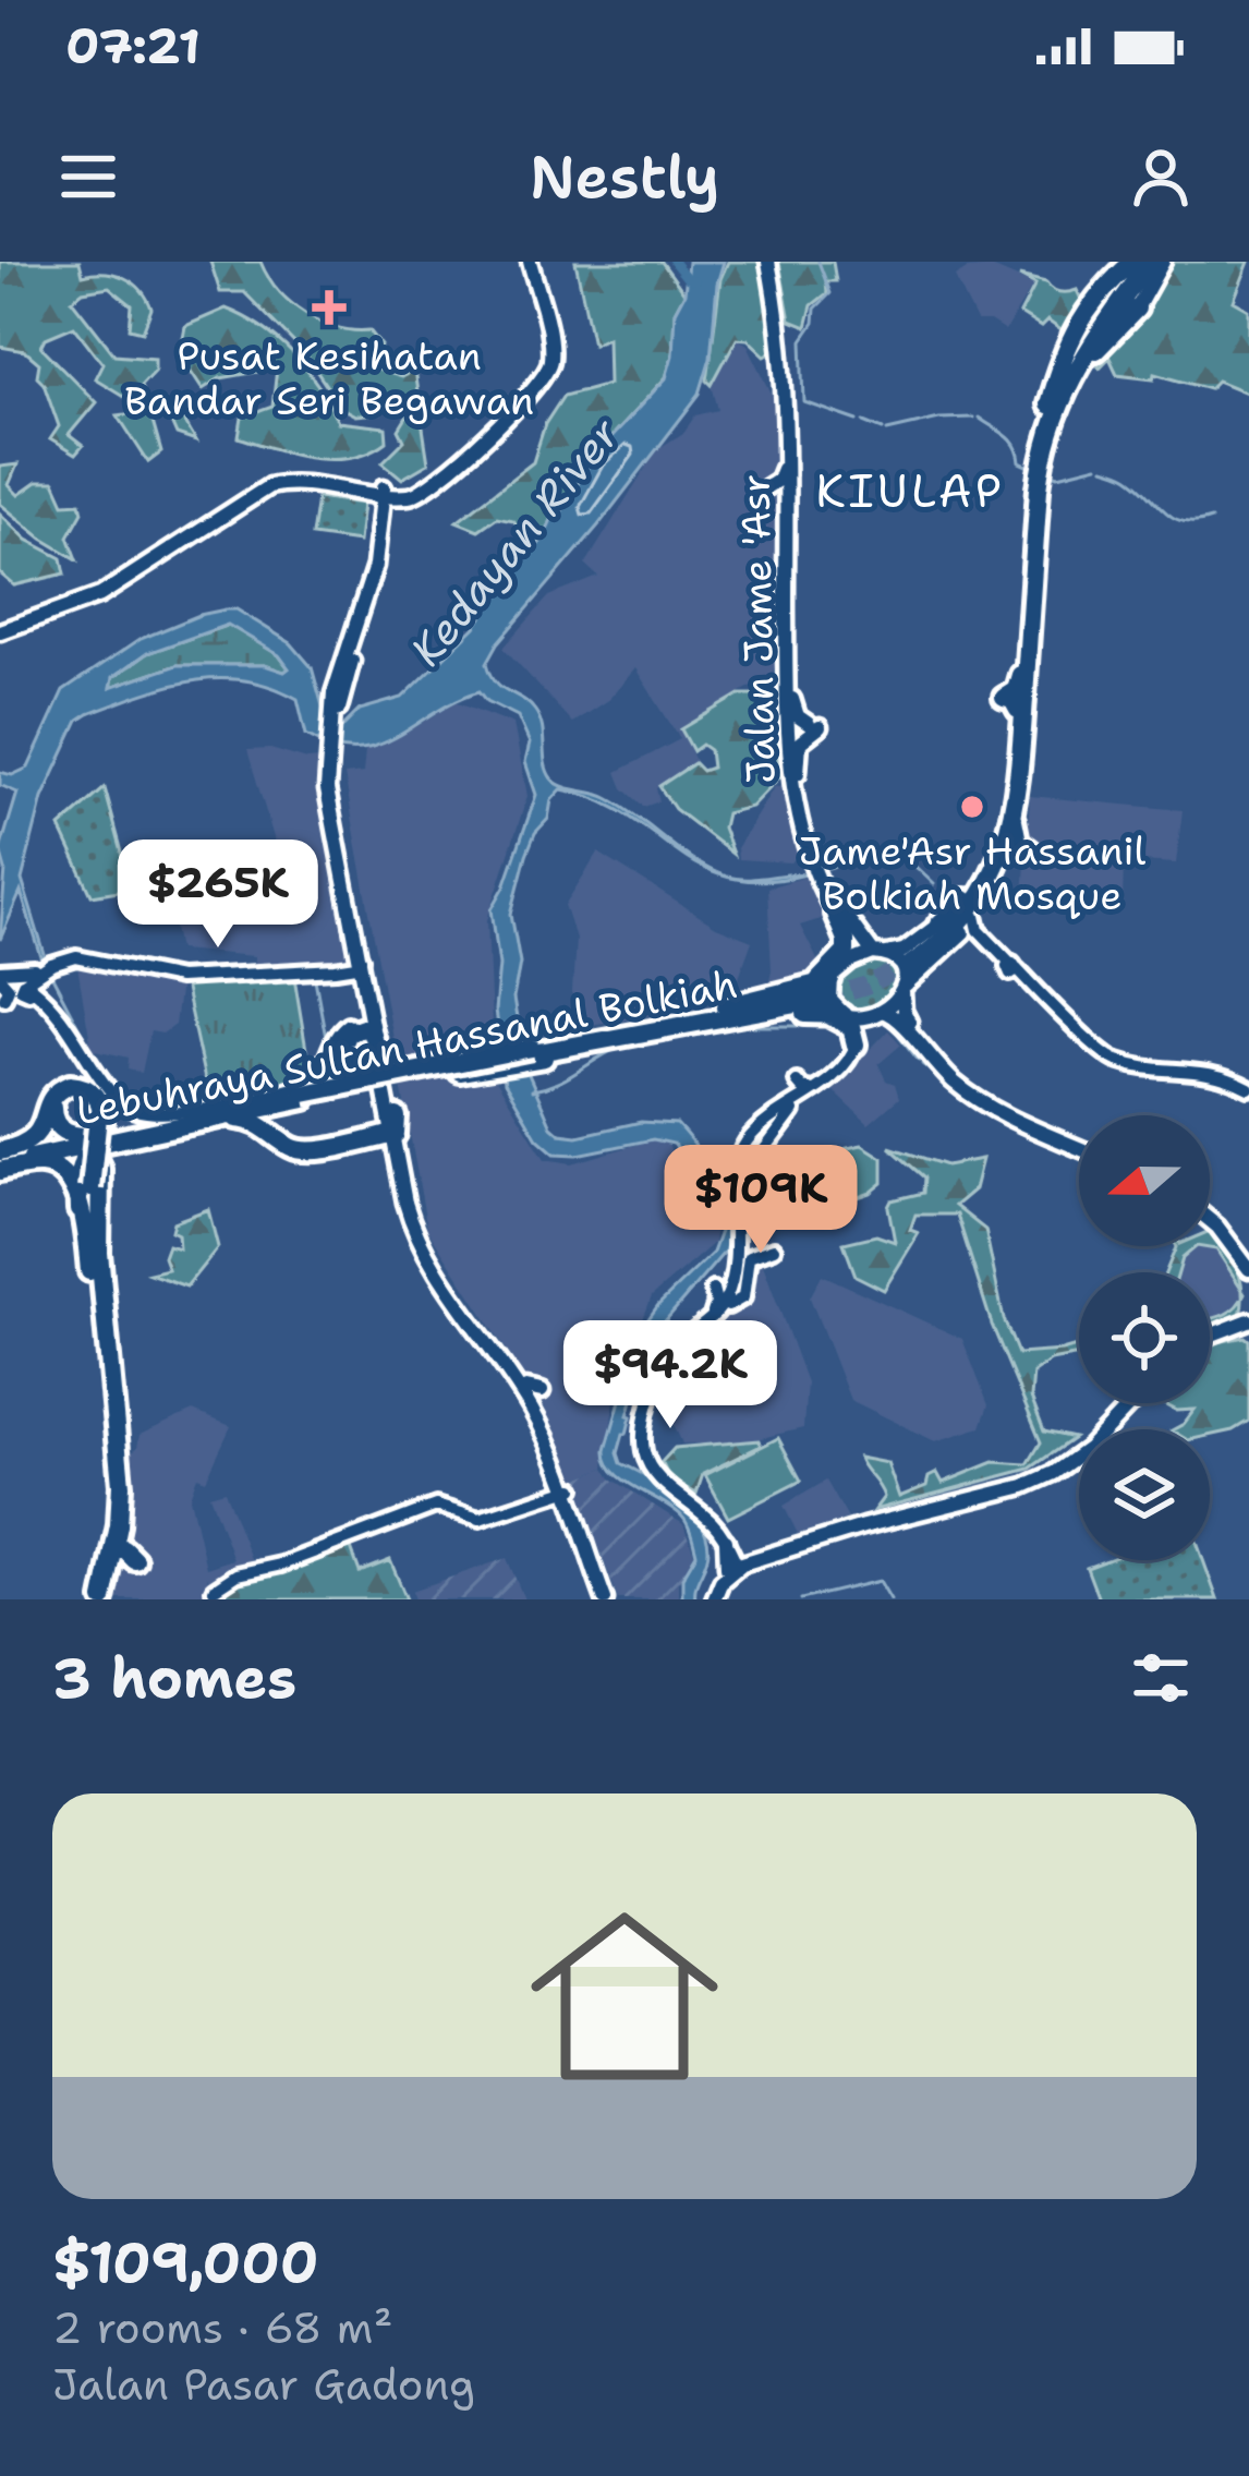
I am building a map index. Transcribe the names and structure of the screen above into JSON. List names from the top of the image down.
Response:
{
  "streets": {
    "highway": ["Lebuhraya Sultan Hassanal Bolkiah"],
    "main road": ["Jalan Jame 'Asr"]
  },
  "crossings": [
    ["Jalan Jame 'Asr", "Lebuhraya Sultan Hassanal Bolkiah"]
  ],
  "districts": ["KIULAP"],
  "water": ["Kedayan River"],
  "places": {
    "health": ["Pusat Kesihatan Bandar Seri Begawan"],
    "other": ["Jame'Asr Hassanil Bolkiah Mosque"]
  },
  "north": "left",
  "page": {
    "status": "07:21",
    "header": "Nestly",
    "price": ["$265K", "$109K", "$94.2K"],
    "heading": "3 homes",
    "list": [
      {
        "name": "$109,000",
        "note": "2 rooms · 68 m² · Jalan Pasar Gadong"
      }
    ]
  }
}
